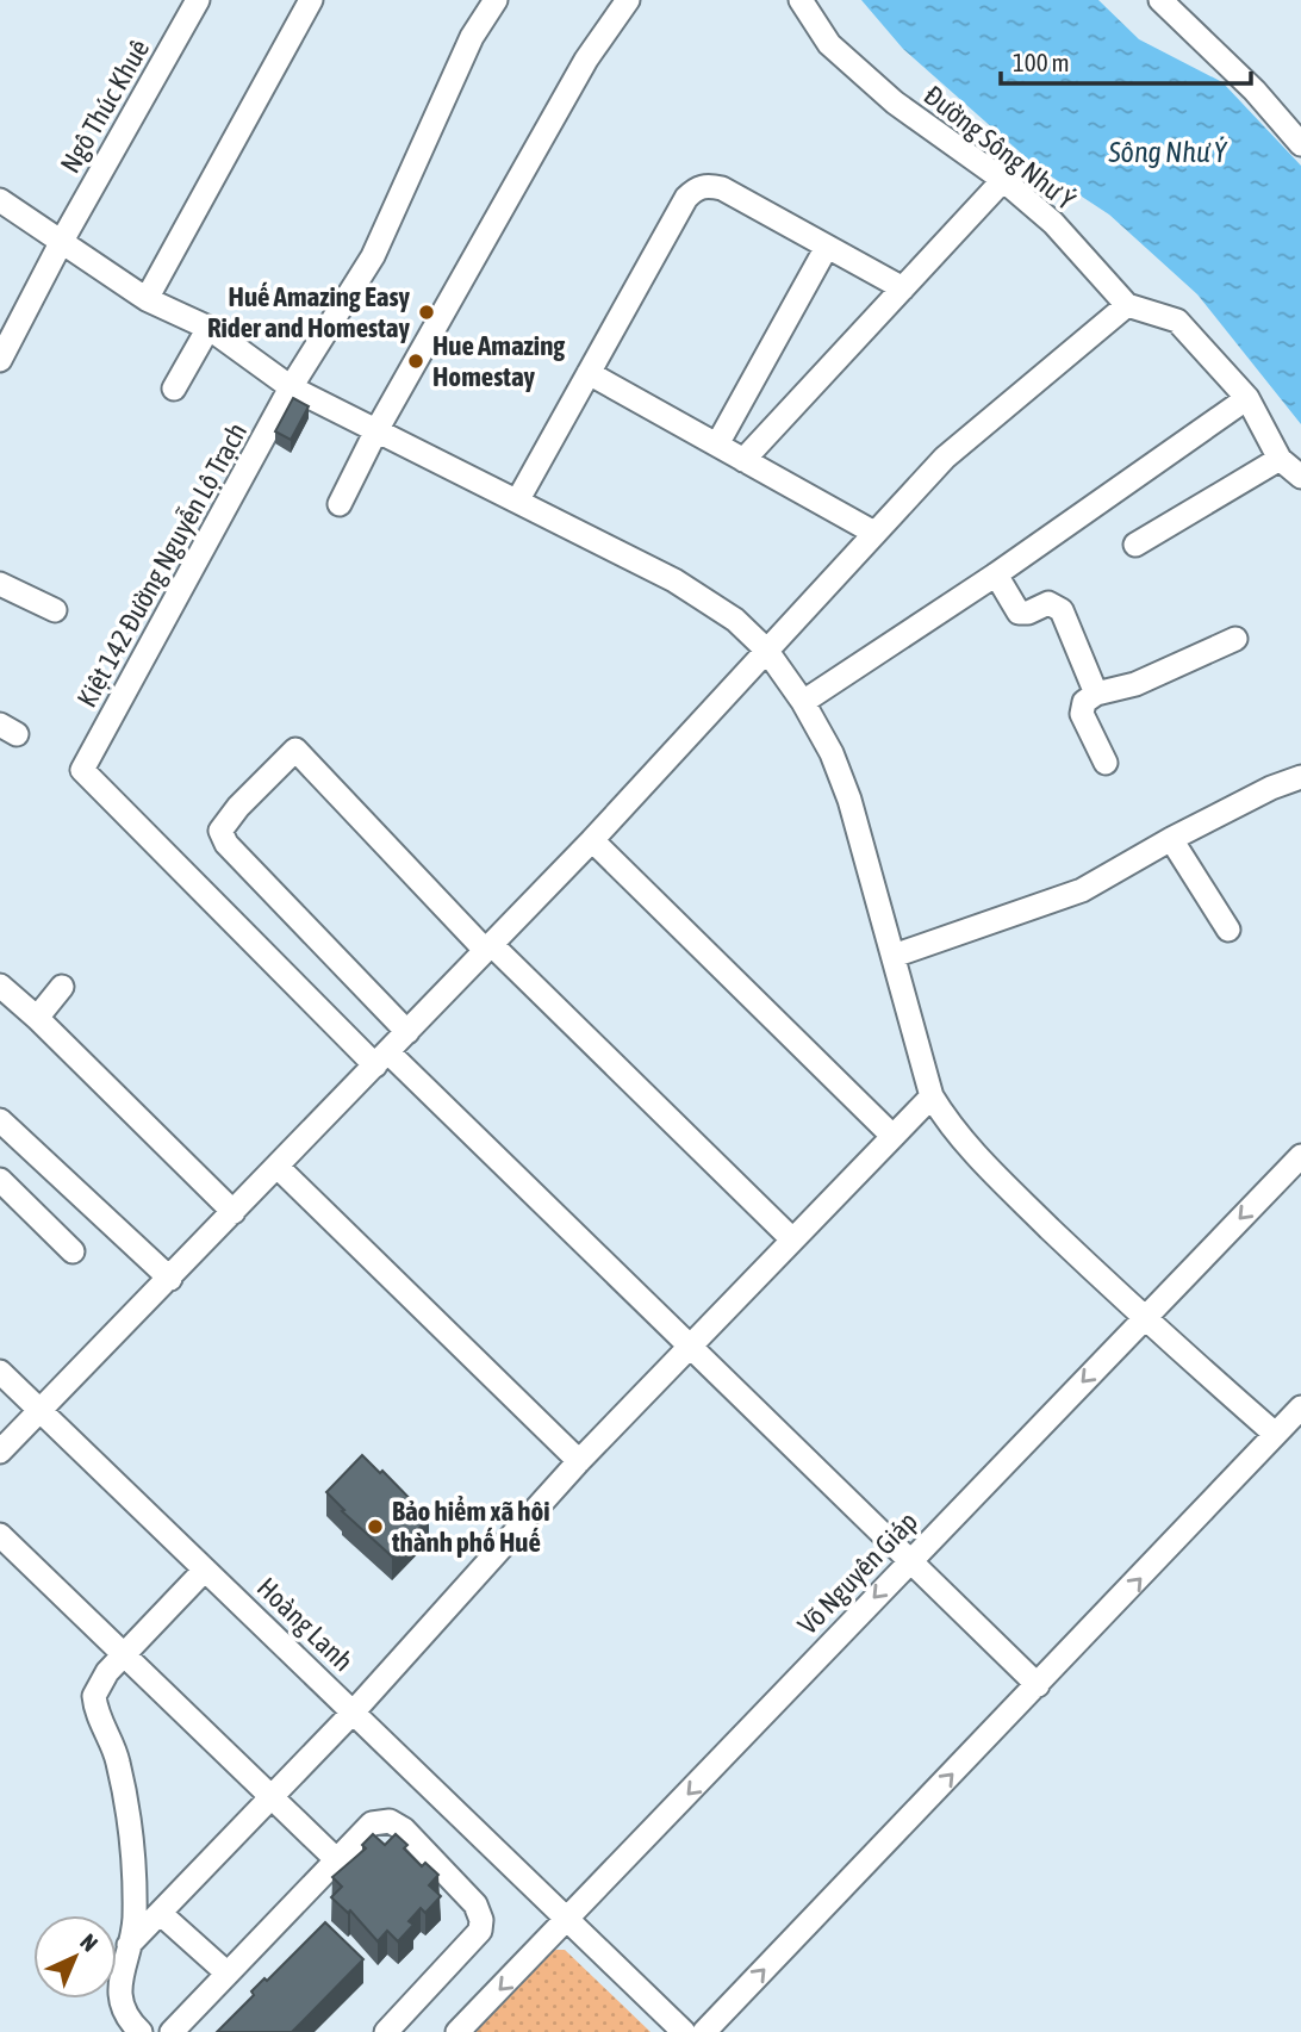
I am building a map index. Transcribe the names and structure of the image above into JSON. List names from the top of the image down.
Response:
{
  "streets": {
    "street": [
      "Ngô Thúc Khuê",
      "Đường Sông Như Ý",
      "Kiệt 142 Đường Nguyễn Lộ Trạch",
      "Võ Nguyên Giáp",
      "Hoàng Lanh"
    ]
  },
  "crossings": [
    ["Võ Nguyên Giáp", "Hoàng Lanh"]
  ],
  "water": ["Sông Như Ý"],
  "places": ["Huế Amazing Easy Rider and Homestay", "Hue Amazing Homestay", "Bảo hiểm xã hội thành phố Huế"],
  "scale_bar": "100 m",
  "north": "top right"
}
